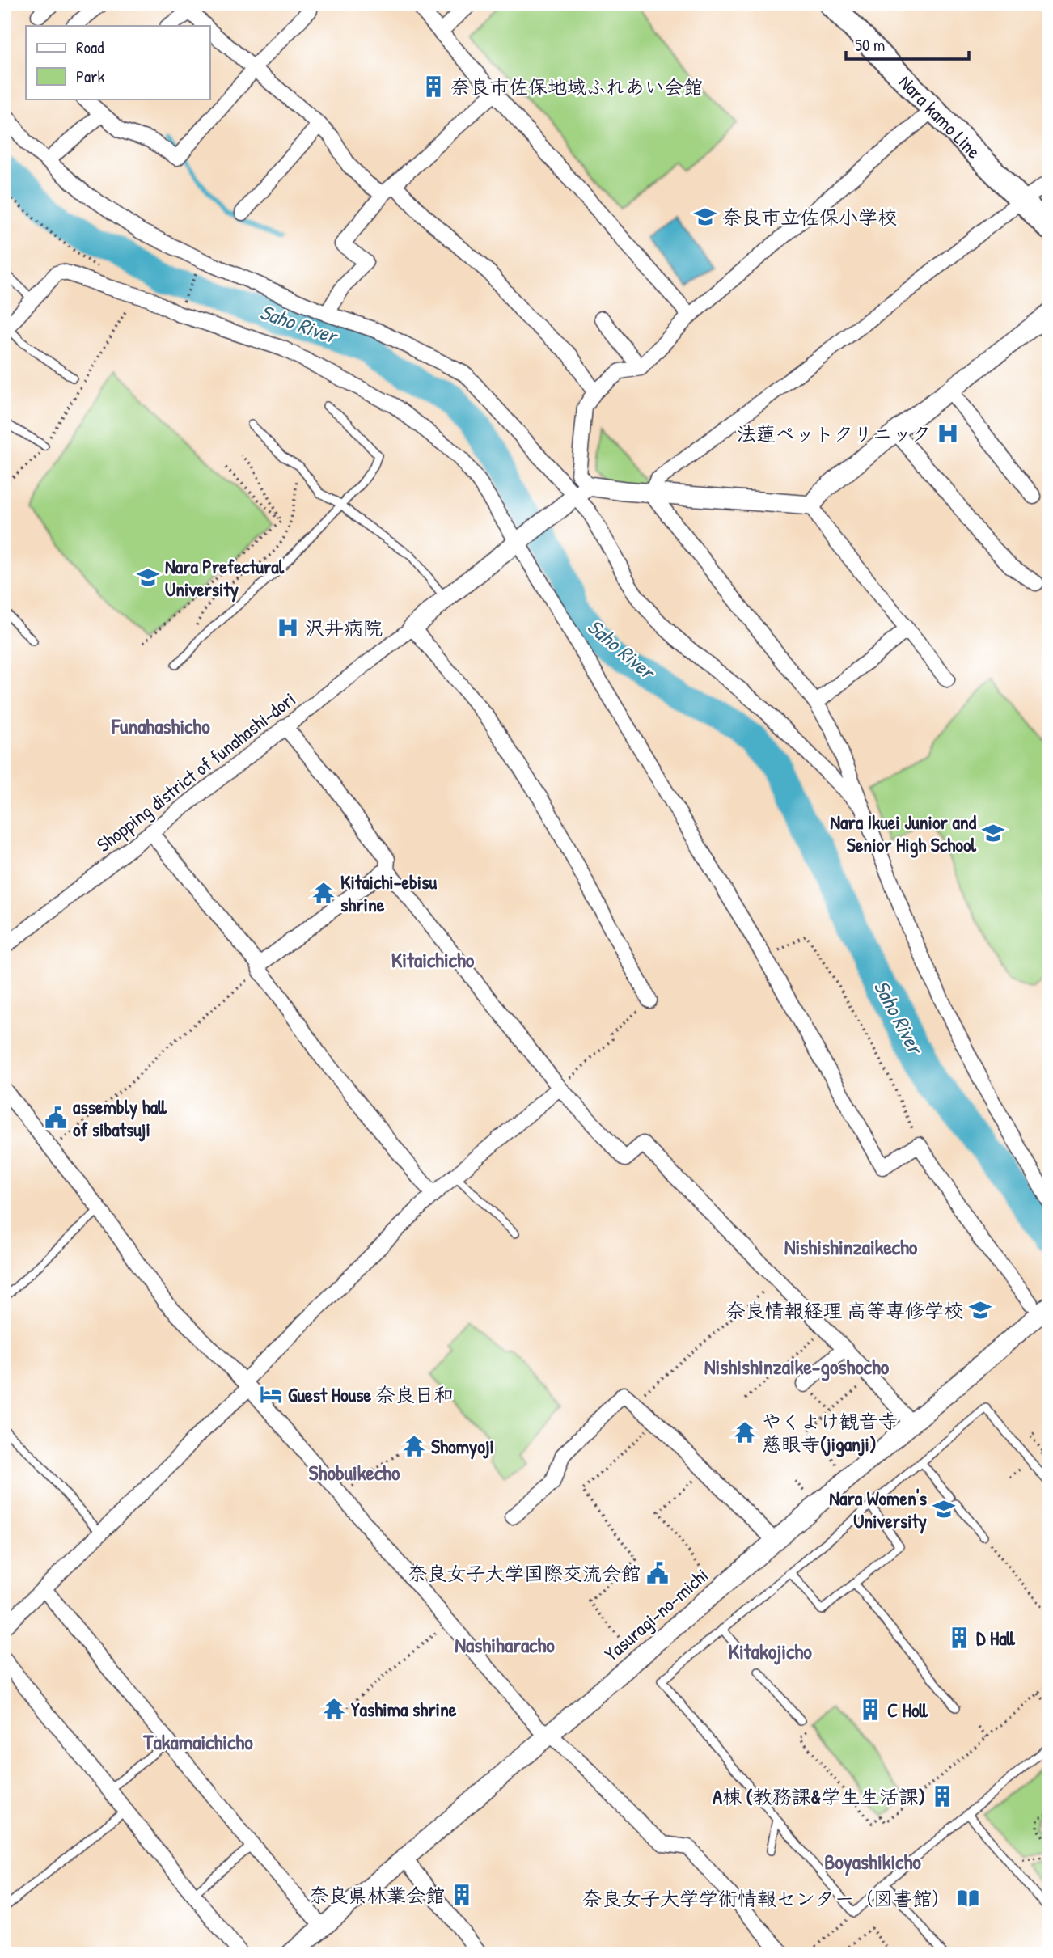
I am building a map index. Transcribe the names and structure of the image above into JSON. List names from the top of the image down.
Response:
{
  "streets": {
    "main road": ["Nara kamo Line"],
    "street": ["Shopping district of funahashi-dori", "Yasuragi-no-michi"]
  },
  "districts": [
    "Funahashicho",
    "Kitaichicho",
    "Nishishinzaikecho",
    "Nishishinzaike-goshocho",
    "Shobuikecho",
    "Nashiharacho",
    "Kitakojicho",
    "Takamaichicho",
    "Boyashikicho"
  ],
  "water": ["Saho River"],
  "places": {
    "building": [
      "奈良市佐保地域ふれあい会館",
      "D Hall",
      "C Holl",
      "A棟 (教務課&学生生活課)",
      "奈良県林業会館"
    ],
    "school or university": [
      "奈良市立佐保小学校",
      "Nara Prefectural University",
      "Nara Ikuei Junior and Senior High School",
      "奈良情報経理 高等専修学校",
      "Nara Women's University"
    ],
    "hospital": ["法蓮ペットクリニック", "沢井病院"],
    "temple": [
      "Kitaichi-ebisu shrine",
      "やくよけ観音寺 慈眼寺(jiganji)",
      "Shomyoji",
      "Yashima shrine"
    ],
    "public building": ["assembly hall of sibatsuji", "奈良女子大学国際交流会館"],
    "hotel": ["Guest House 奈良日和"],
    "library": ["奈良女子大学学術情報センター（図書館）"]
  },
  "legend": ["Road", "Park"],
  "scale_bar": "50 m"
}
